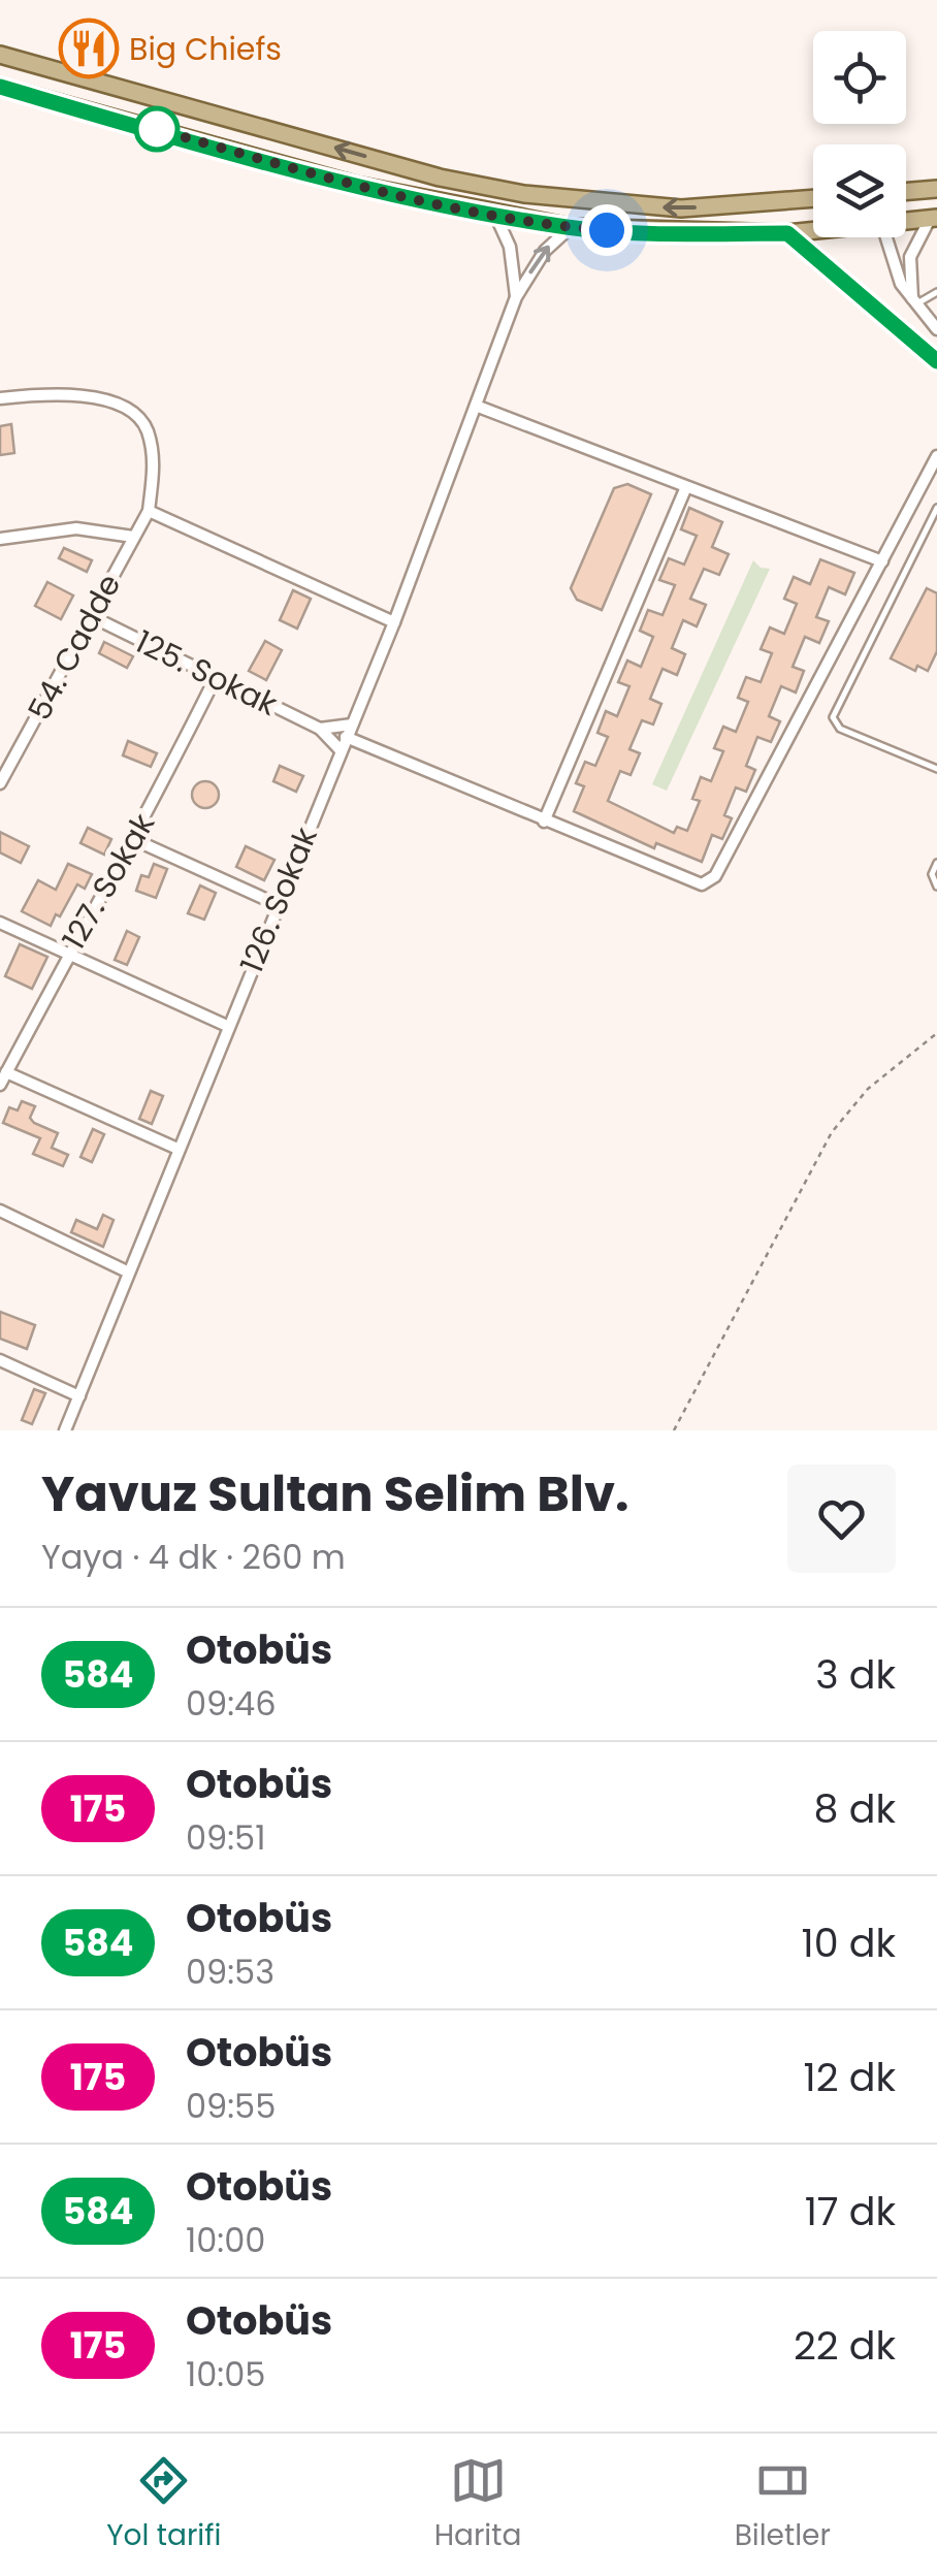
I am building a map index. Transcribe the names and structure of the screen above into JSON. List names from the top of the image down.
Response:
{
  "streets": {
    "street": [
      "54. Cadde",
      "125. Sokak",
      "127. Sokak",
      "126. Sokak"
    ]
  },
  "crossings": [
    ["54. Cadde", "125. Sokak"],
    ["125. Sokak", "127. Sokak"],
    ["125. Sokak", "126. Sokak"]
  ],
  "places": {
    "restaurant": ["Big Chiefs"]
  },
  "lines": ["bus line 584"],
  "page": {
    "heading": ["Yavuz Sultan Selim Blv.", "Yaya · 4 dk · 260 m"],
    "list": [
      {
        "mark": "584",
        "name": "Otobüs",
        "note": "09:46",
        "value": "3 dk"
      },
      {
        "mark": "175",
        "name": "Otobüs",
        "note": "09:51",
        "value": "8 dk"
      },
      {
        "mark": "584",
        "name": "Otobüs",
        "note": "09:53",
        "value": "10 dk"
      },
      {
        "mark": "175",
        "name": "Otobüs",
        "note": "09:55",
        "value": "12 dk"
      },
      {
        "mark": "584",
        "name": "Otobüs",
        "note": "10:00",
        "value": "17 dk"
      },
      {
        "mark": "175",
        "name": "Otobüs",
        "note": "10:05",
        "value": "22 dk"
      }
    ],
    "tabs": ["Yol tarifi", "Harita", "Biletler"]
  }
}
